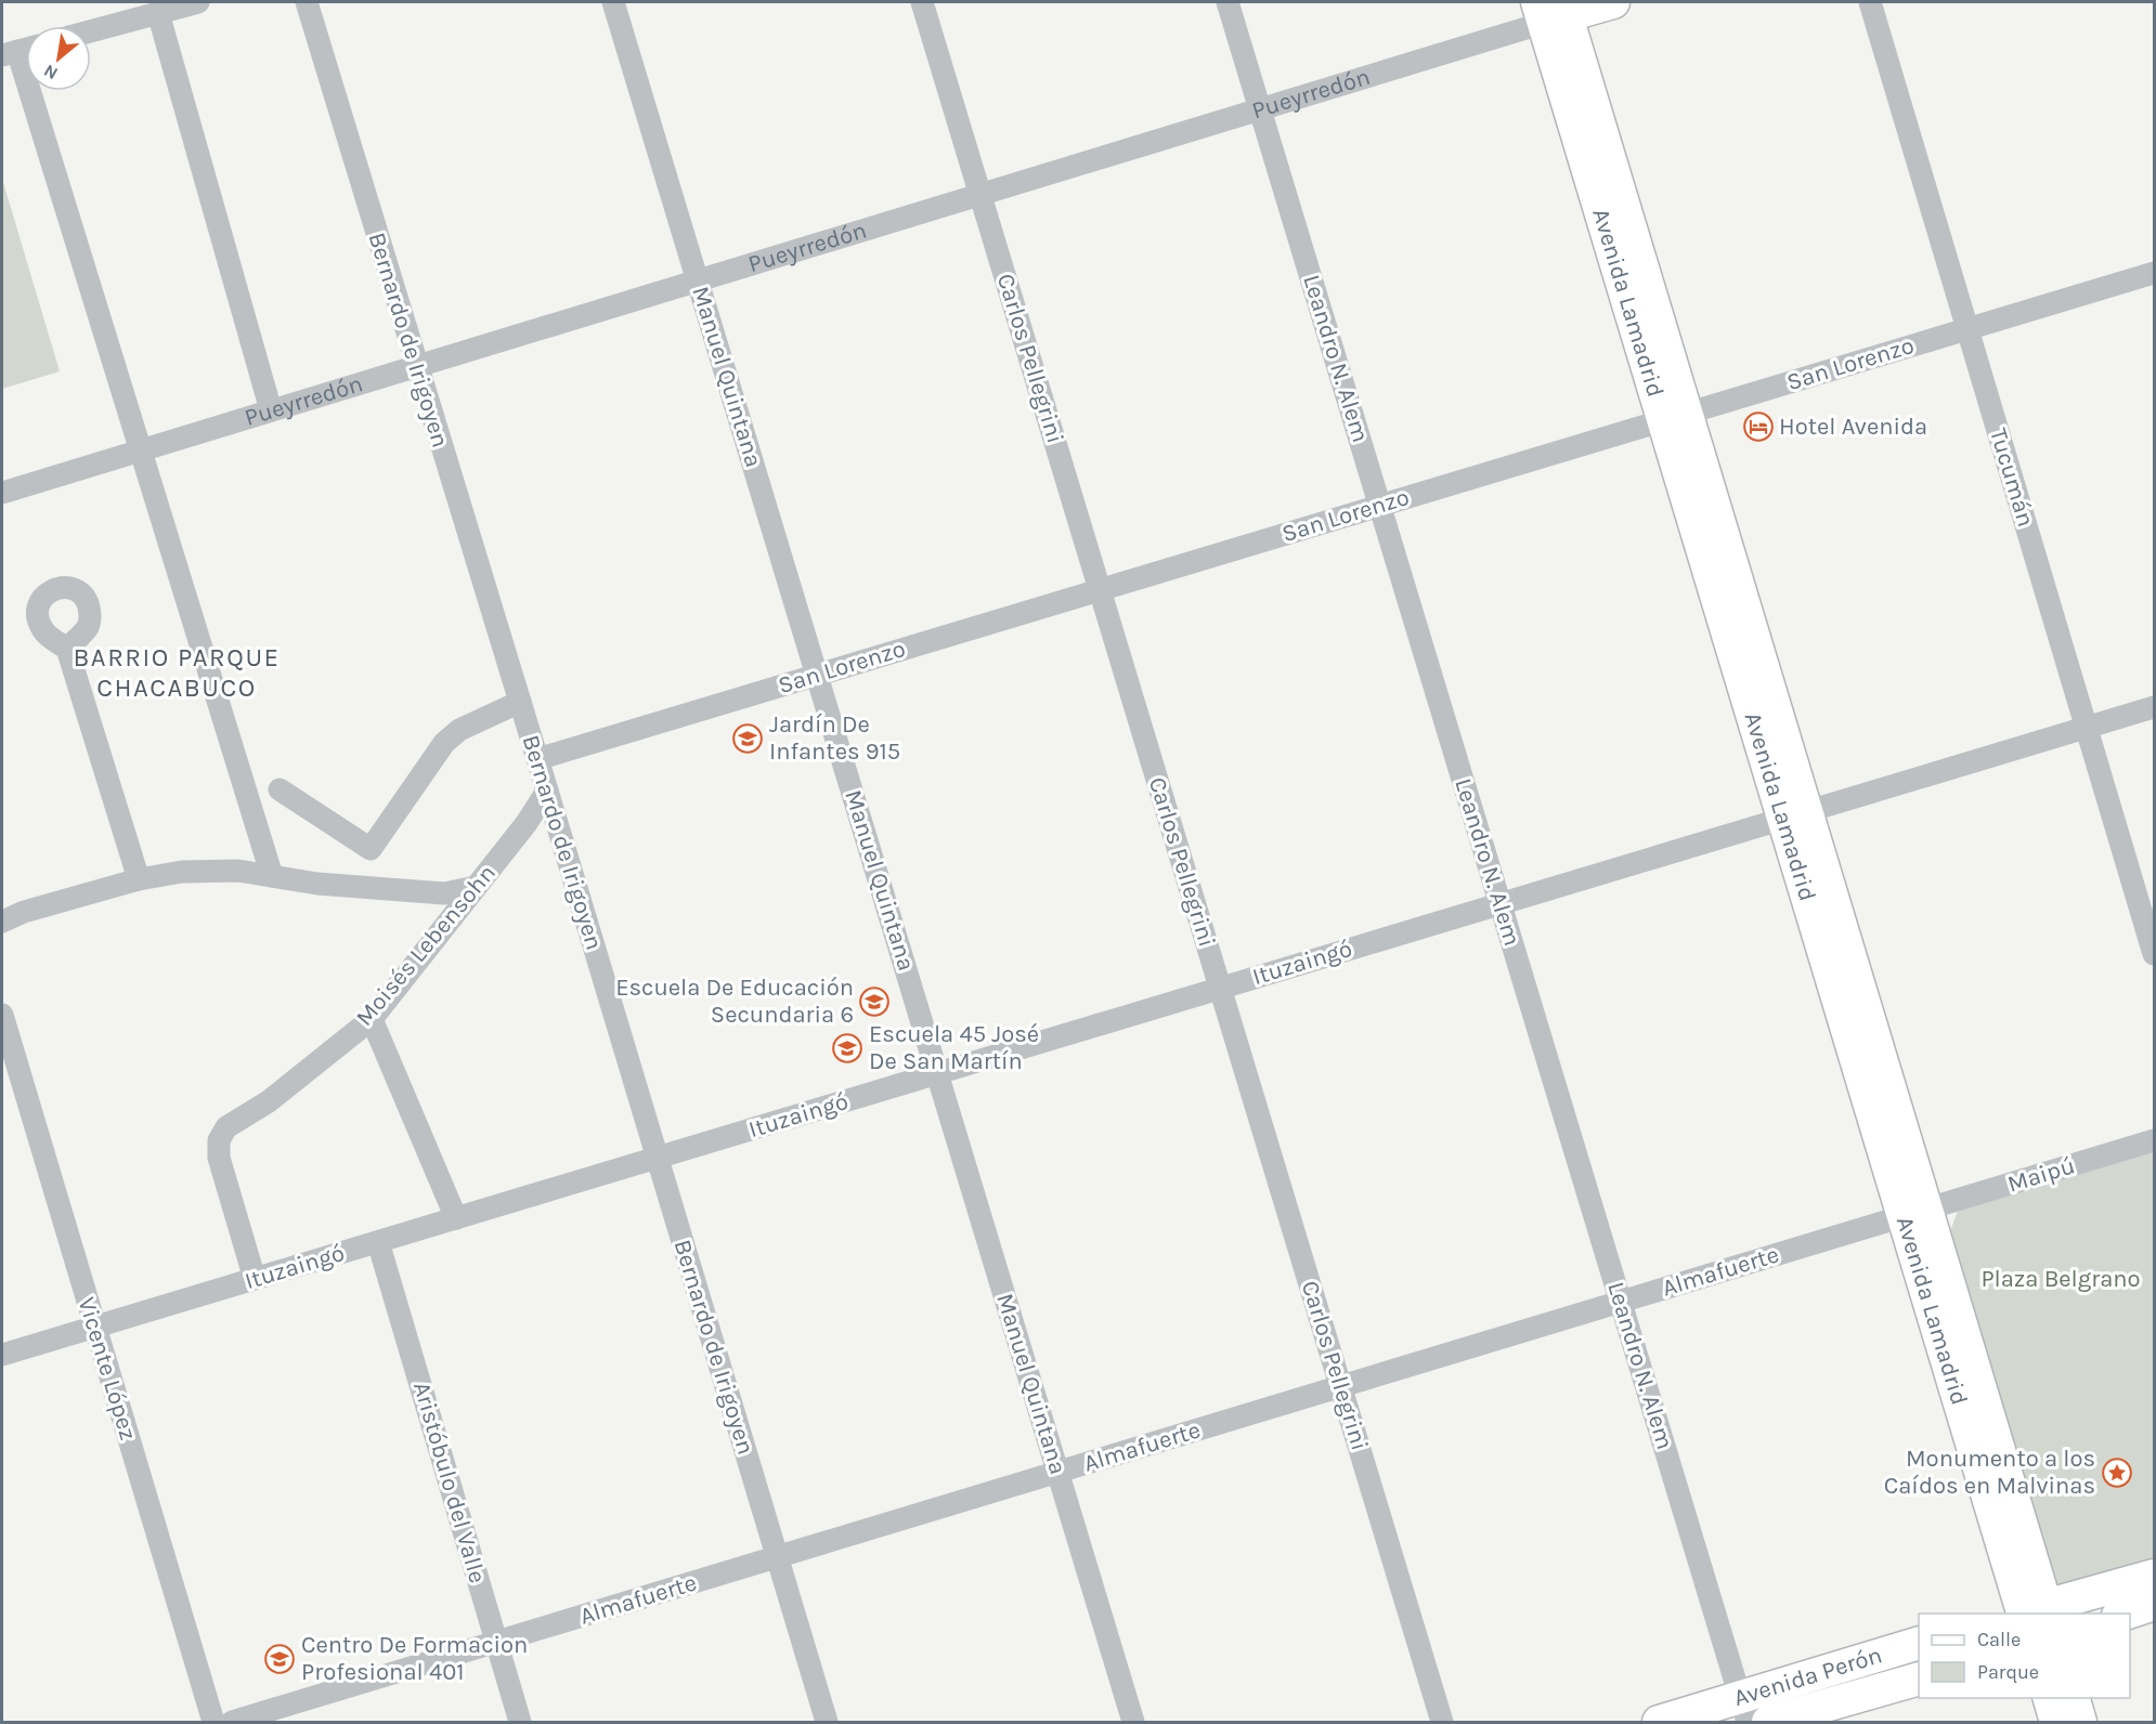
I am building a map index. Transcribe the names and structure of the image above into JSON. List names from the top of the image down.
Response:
{
  "streets": {
    "main road": ["Pueyrredón", "Avenida Lamadrid", "Avenida Perón"],
    "street": [
      "Bernardo de Irigoyen",
      "Carlos Pellegrini",
      "Leandro N. Alem",
      "San Lorenzo",
      "Manuel Quintana",
      "Tucumán",
      "Moisés Lebensohn",
      "Ituzaingó",
      "Maipú",
      "Almafuerte",
      "Vicente López",
      "Aristóbulo del Valle"
    ]
  },
  "crossings": [
    ["Pueyrredón", "Avenida Lamadrid"],
    ["Pueyrredón", "Bernardo de Irigoyen"],
    ["Pueyrredón", "Carlos Pellegrini"],
    ["Pueyrredón", "Leandro N. Alem"],
    ["Pueyrredón", "Manuel Quintana"],
    ["Avenida Lamadrid", "San Lorenzo"],
    ["Avenida Lamadrid", "Ituzaingó"],
    ["Avenida Lamadrid", "Maipú"],
    ["Avenida Lamadrid", "Almafuerte"],
    ["Bernardo de Irigoyen", "San Lorenzo"],
    ["Bernardo de Irigoyen", "Moisés Lebensohn"],
    ["Bernardo de Irigoyen", "Ituzaingó"],
    ["Bernardo de Irigoyen", "Almafuerte"],
    ["Carlos Pellegrini", "San Lorenzo"],
    ["Carlos Pellegrini", "Ituzaingó"],
    ["Carlos Pellegrini", "Almafuerte"],
    ["Leandro N. Alem", "San Lorenzo"],
    ["Leandro N. Alem", "Ituzaingó"],
    ["Leandro N. Alem", "Almafuerte"],
    ["Leandro N. Alem", "Avenida Perón"],
    ["San Lorenzo", "Manuel Quintana"],
    ["San Lorenzo", "Tucumán"],
    ["Manuel Quintana", "Ituzaingó"],
    ["Manuel Quintana", "Almafuerte"],
    ["Tucumán", "Ituzaingó"],
    ["Moisés Lebensohn", "Ituzaingó"],
    ["Ituzaingó", "Vicente López"],
    ["Ituzaingó", "Aristóbulo del Valle"],
    ["Maipú", "Almafuerte"],
    ["Almafuerte", "Aristóbulo del Valle"]
  ],
  "districts": ["BARRIO PARQUE CHACABUCO"],
  "parks": ["Plaza Belgrano"],
  "places": {
    "hotel": ["Hotel Avenida"],
    "school or university": [
      "Jardín De Infantes 915",
      "Escuela De Educación Secundaria 6",
      "Escuela 45 José De San Martín",
      "Centro De Formacion Profesional 401"
    ],
    "place": ["Monumento a los Caídos en Malvinas"]
  },
  "legend": ["Calle", "Parque"],
  "north": "bottom left"
}
